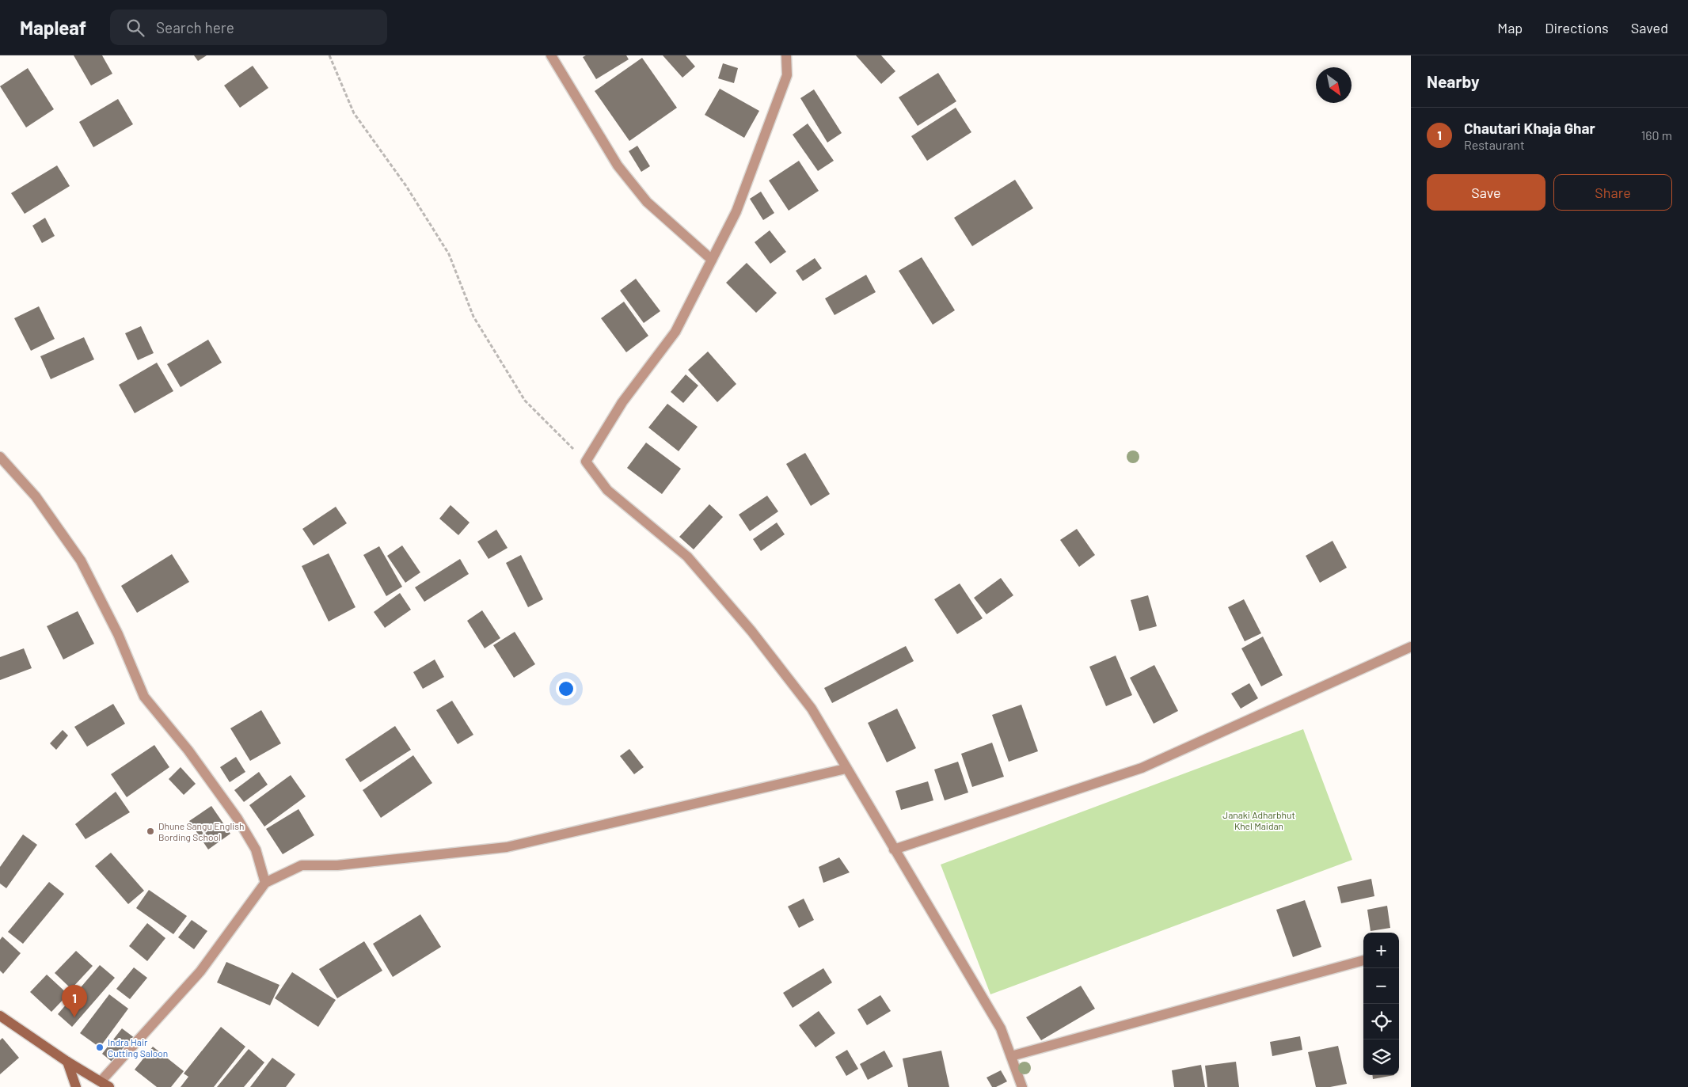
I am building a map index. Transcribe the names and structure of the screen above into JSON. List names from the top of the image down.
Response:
{
  "parks": ["Janaki Adharbhut Khel Maidan"],
  "places": ["Dhune Sangu English Bording School", "Indra Hair Cutting Saloon"],
  "north": "bottom right",
  "page": {
    "header": "Mapleaf",
    "search": "Search here",
    "nav": ["Map", "Directions", "Saved"],
    "heading": "Nearby",
    "list": [
      {
        "mark": "1",
        "name": "Chautari Khaja Ghar",
        "note": "Restaurant",
        "value": "160 m"
      }
    ],
    "buttons": ["Save", "Share"],
    "map_buttons": ["+", "−"],
    "pins": "1"
  }
}
